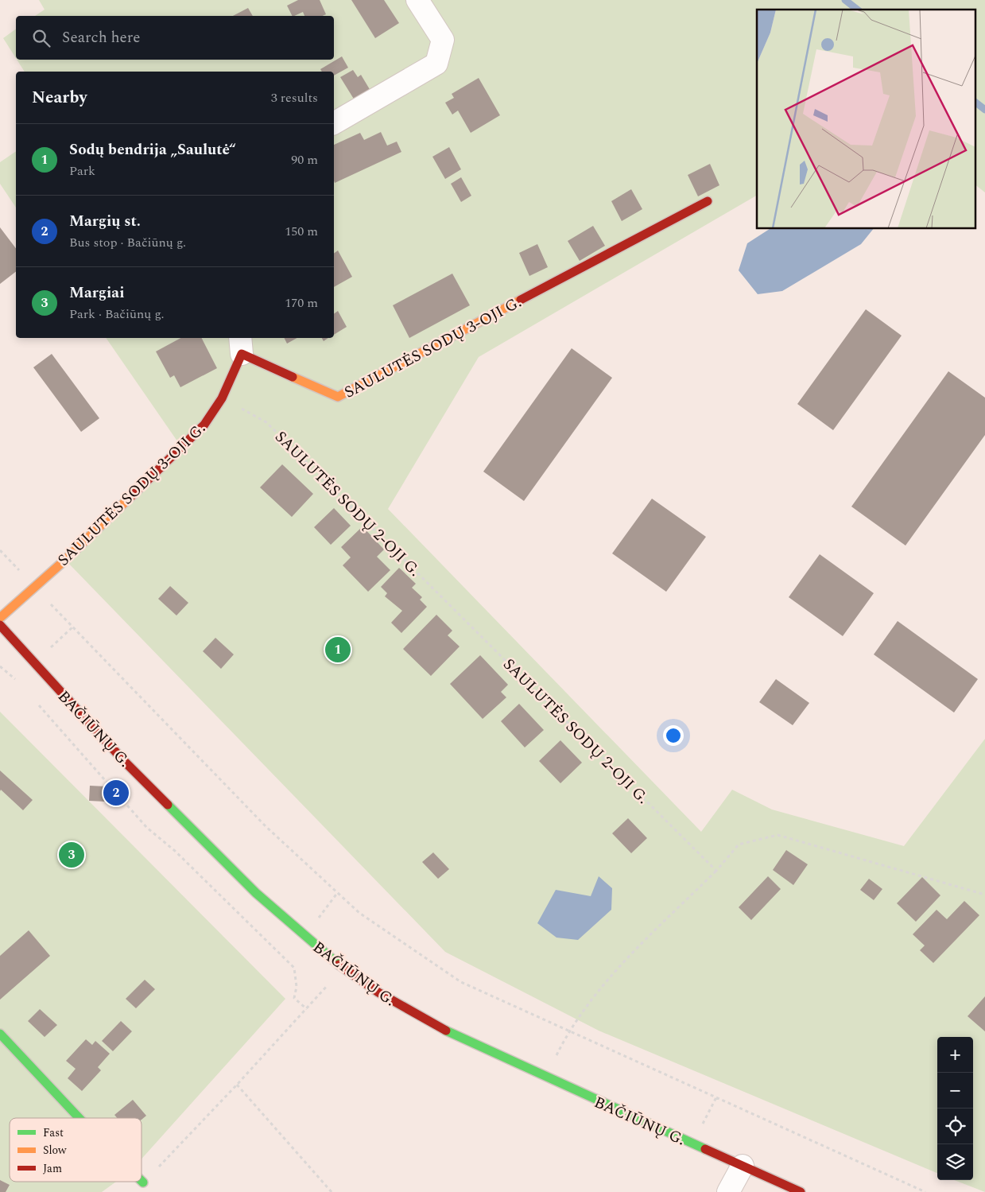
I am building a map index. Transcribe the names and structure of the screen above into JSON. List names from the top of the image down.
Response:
{
  "streets": {
    "street": ["SAULUTĖS SODŲ 3-OJI G.", "BAČIŪNŲ G."],
    "path": ["SAULUTĖS SODŲ 2-OJI G."]
  },
  "crossings": [
    ["SAULUTĖS SODŲ 3-OJI G.", "SAULUTĖS SODŲ 2-OJI G."]
  ],
  "legend": ["Fast", "Slow", "Jam"],
  "page": {
    "search": "Search here",
    "heading": ["Nearby", "3 results"],
    "list": [
      {
        "mark": "1",
        "name": "Sodų bendrija „Saulutė“",
        "note": "Park",
        "value": "90 m"
      },
      {
        "mark": "2",
        "name": "Margių st.",
        "note": "Bus stop · Bačiūnų g.",
        "value": "150 m"
      },
      {
        "mark": "3",
        "name": "Margiai",
        "note": "Park · Bačiūnų g.",
        "value": "170 m"
      }
    ],
    "pins": ["1", "2", "3"],
    "map_buttons": ["+", "−"]
  }
}
